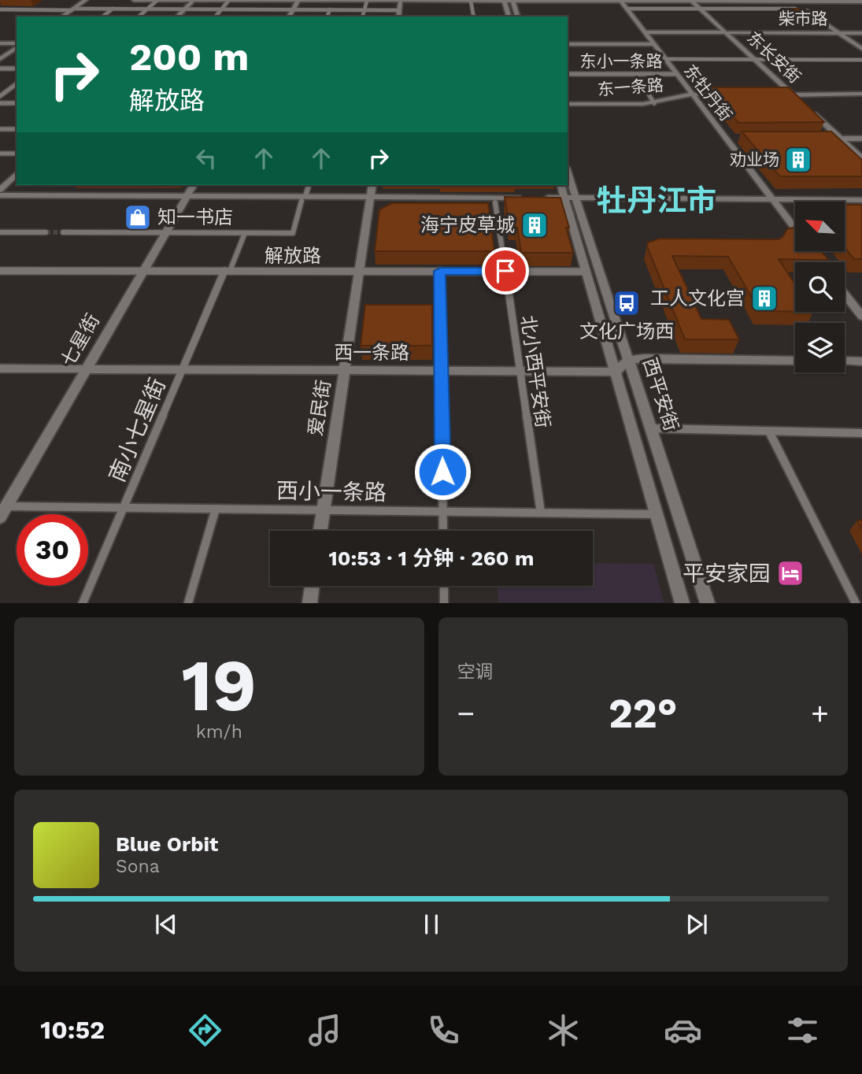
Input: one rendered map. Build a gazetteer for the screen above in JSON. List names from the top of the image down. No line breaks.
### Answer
{"streets":{"main road":["东牡丹街"],"street":["柴市路","东长安街","东小一条路","东一条路","解放路","七星街","西一条路","北小西平安街","西平安街","爱民街","南小七星街","西小一条路"]},"crossings":[["柴市路","东长安街"],["柴市路","东牡丹街"],["东小一条路","东牡丹街"],["东一条路","东牡丹街"],["解放路","七星街"],["解放路","北小西平安街"],["解放路","西平安街"],["解放路","爱民街"],["解放路","南小七星街"],["七星街","西一条路"],["七星街","西小一条路"],["西一条路","北小西平安街"],["西一条路","西平安街"],["西一条路","爱民街"],["西一条路","南小七星街"],["北小西平安街","西小一条路"],["西平安街","西小一条路"],["爱民街","西小一条路"],["南小七星街","西小一条路"]],"districts":["牡丹江市"],"places":{"building":["劝业场","海宁皮草城","工人文化宫"],"shop":["知一书店"],"bus stop":["文化广场西"],"hotel":["平安家园"]},"north":"top left","page":{"turn":["200 m","解放路"],"limit":"30","trip":"10:53 · 1 分钟 · 260 m","tile":[["19","km/h"],"空调"],"heat":["−","22°","+"],"song":["Blue Orbit","Sona"],"tabs":"10:52"}}
